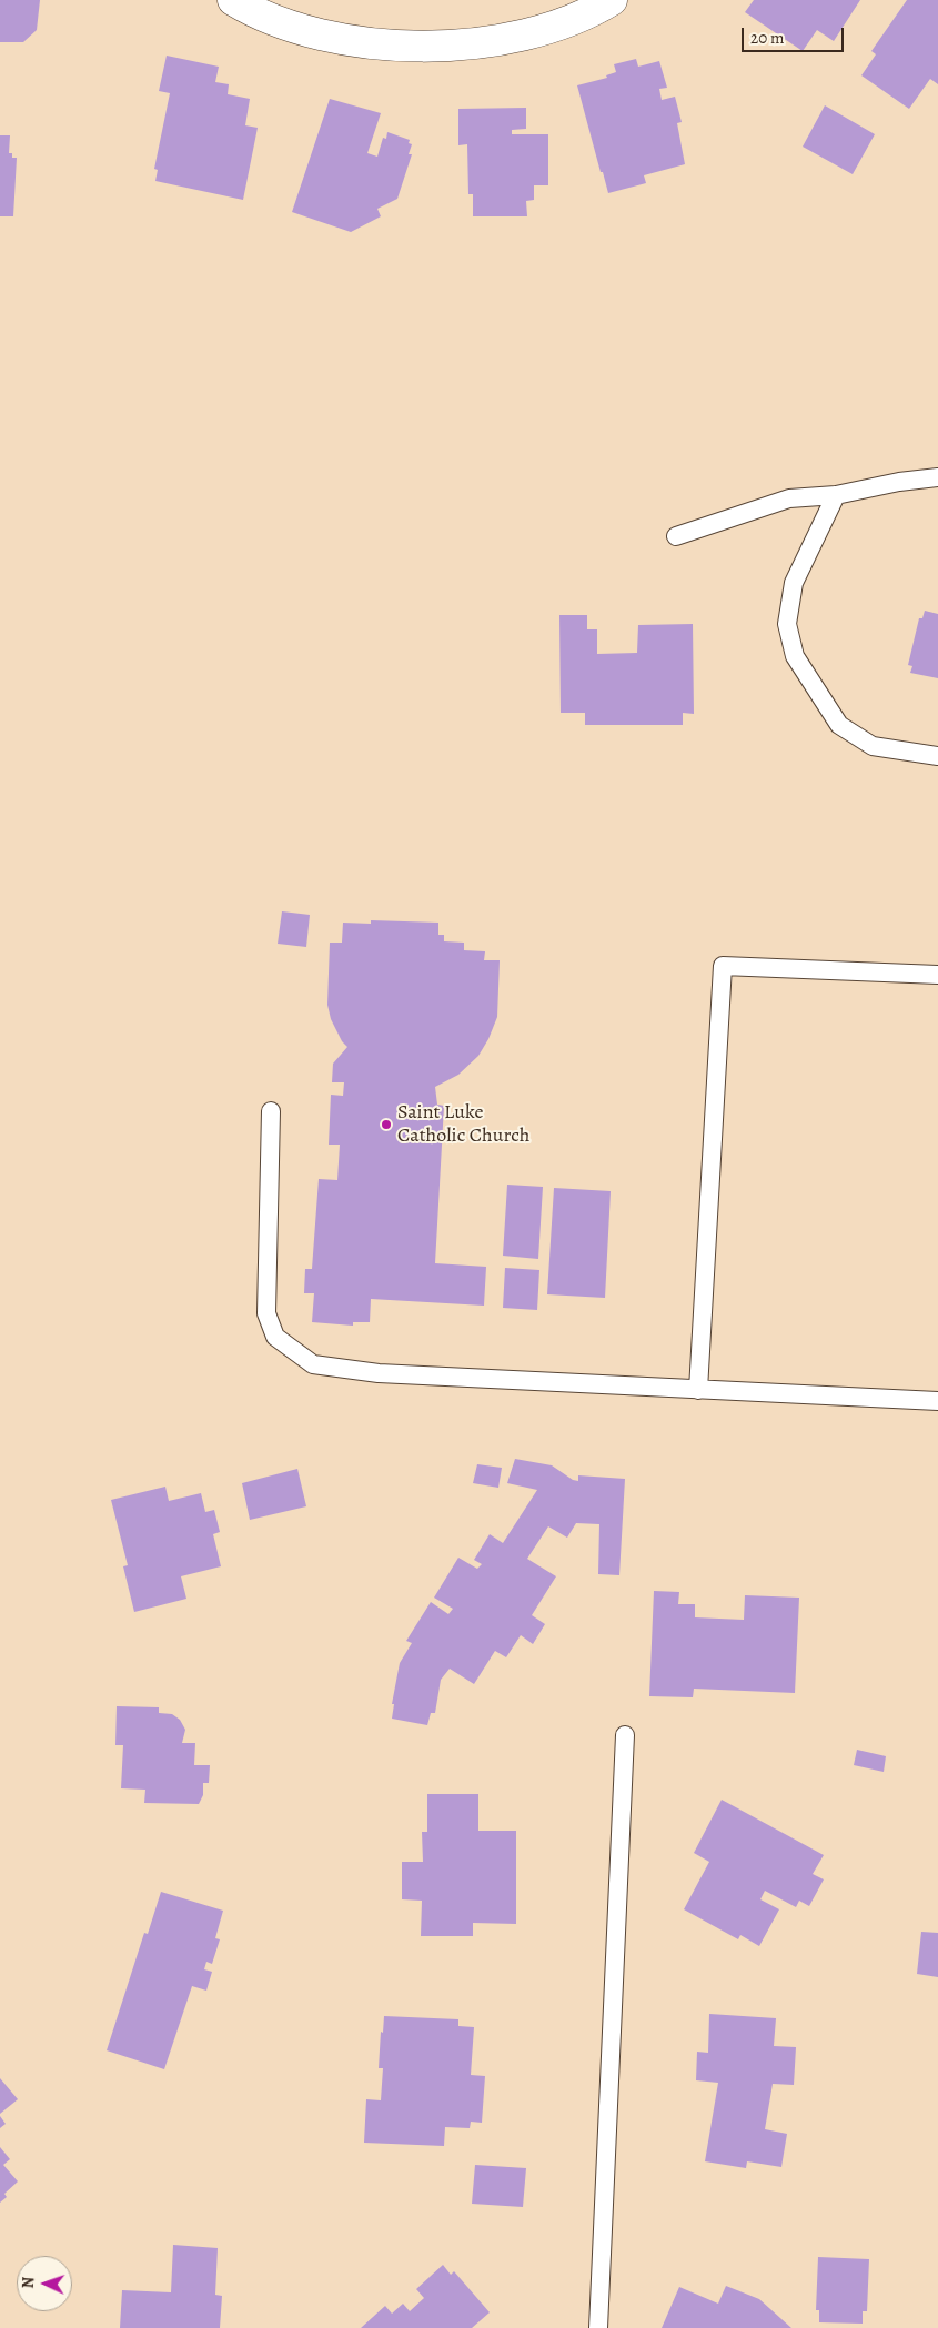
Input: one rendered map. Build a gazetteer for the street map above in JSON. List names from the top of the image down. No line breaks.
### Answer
{"places":["Saint Luke Catholic Church"],"scale_bar":"20 m","north":"left"}
